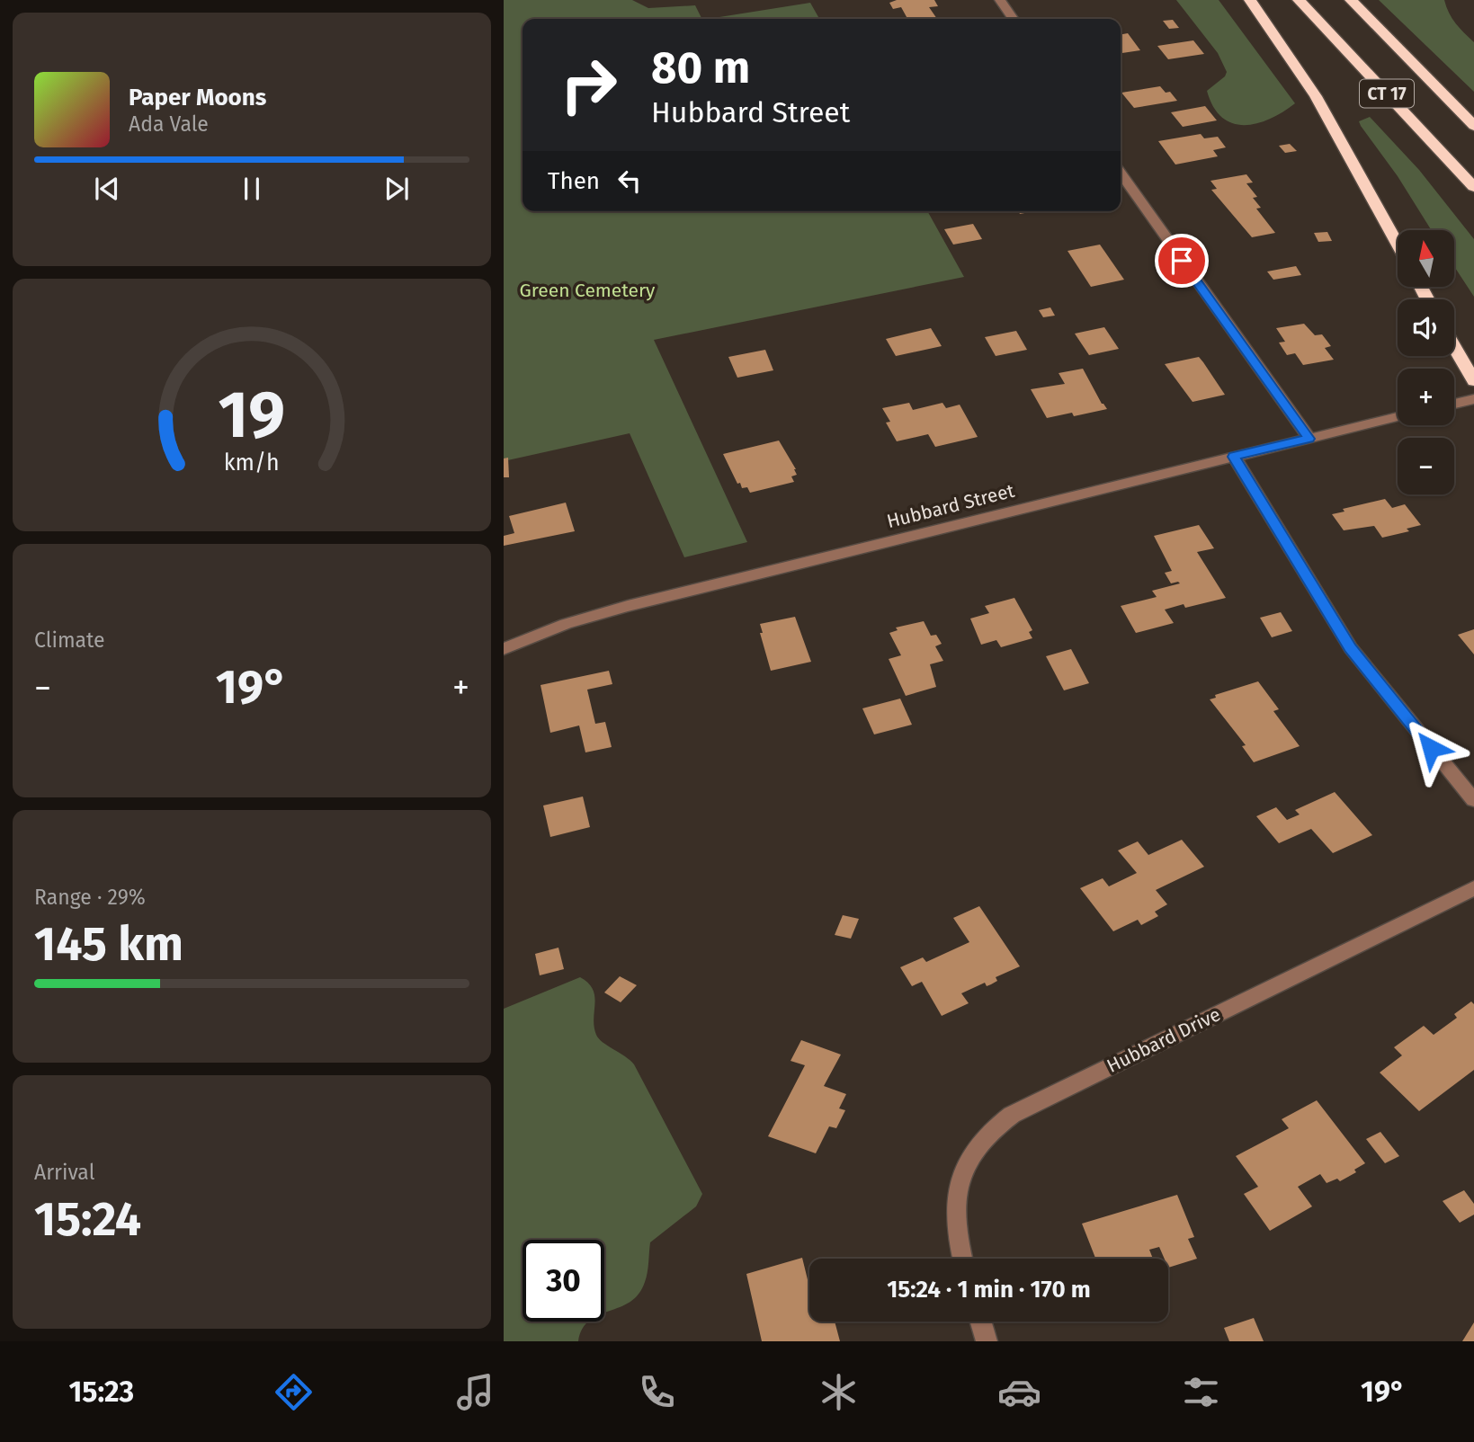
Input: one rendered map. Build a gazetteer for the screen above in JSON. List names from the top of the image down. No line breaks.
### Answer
{"streets":{"highway":["CT 17"],"street":["Hubbard Street","Hubbard Drive"]},"parks":["Green Cemetery"],"north":"top","page":{"turn":["80 m","Hubbard Street"],"song":["Paper Moons","Ada Vale"],"then":"Then","map_buttons":["+","−"],"tile":["Climate",["Range · 29%","145 km"],["Arrival","15:24"]],"heat":["−","19°","+"],"limit":"30","trip":"15:24 · 1 min · 170 m","tabs":["15:23","19°"],"gauge":["19","km/h"]}}
